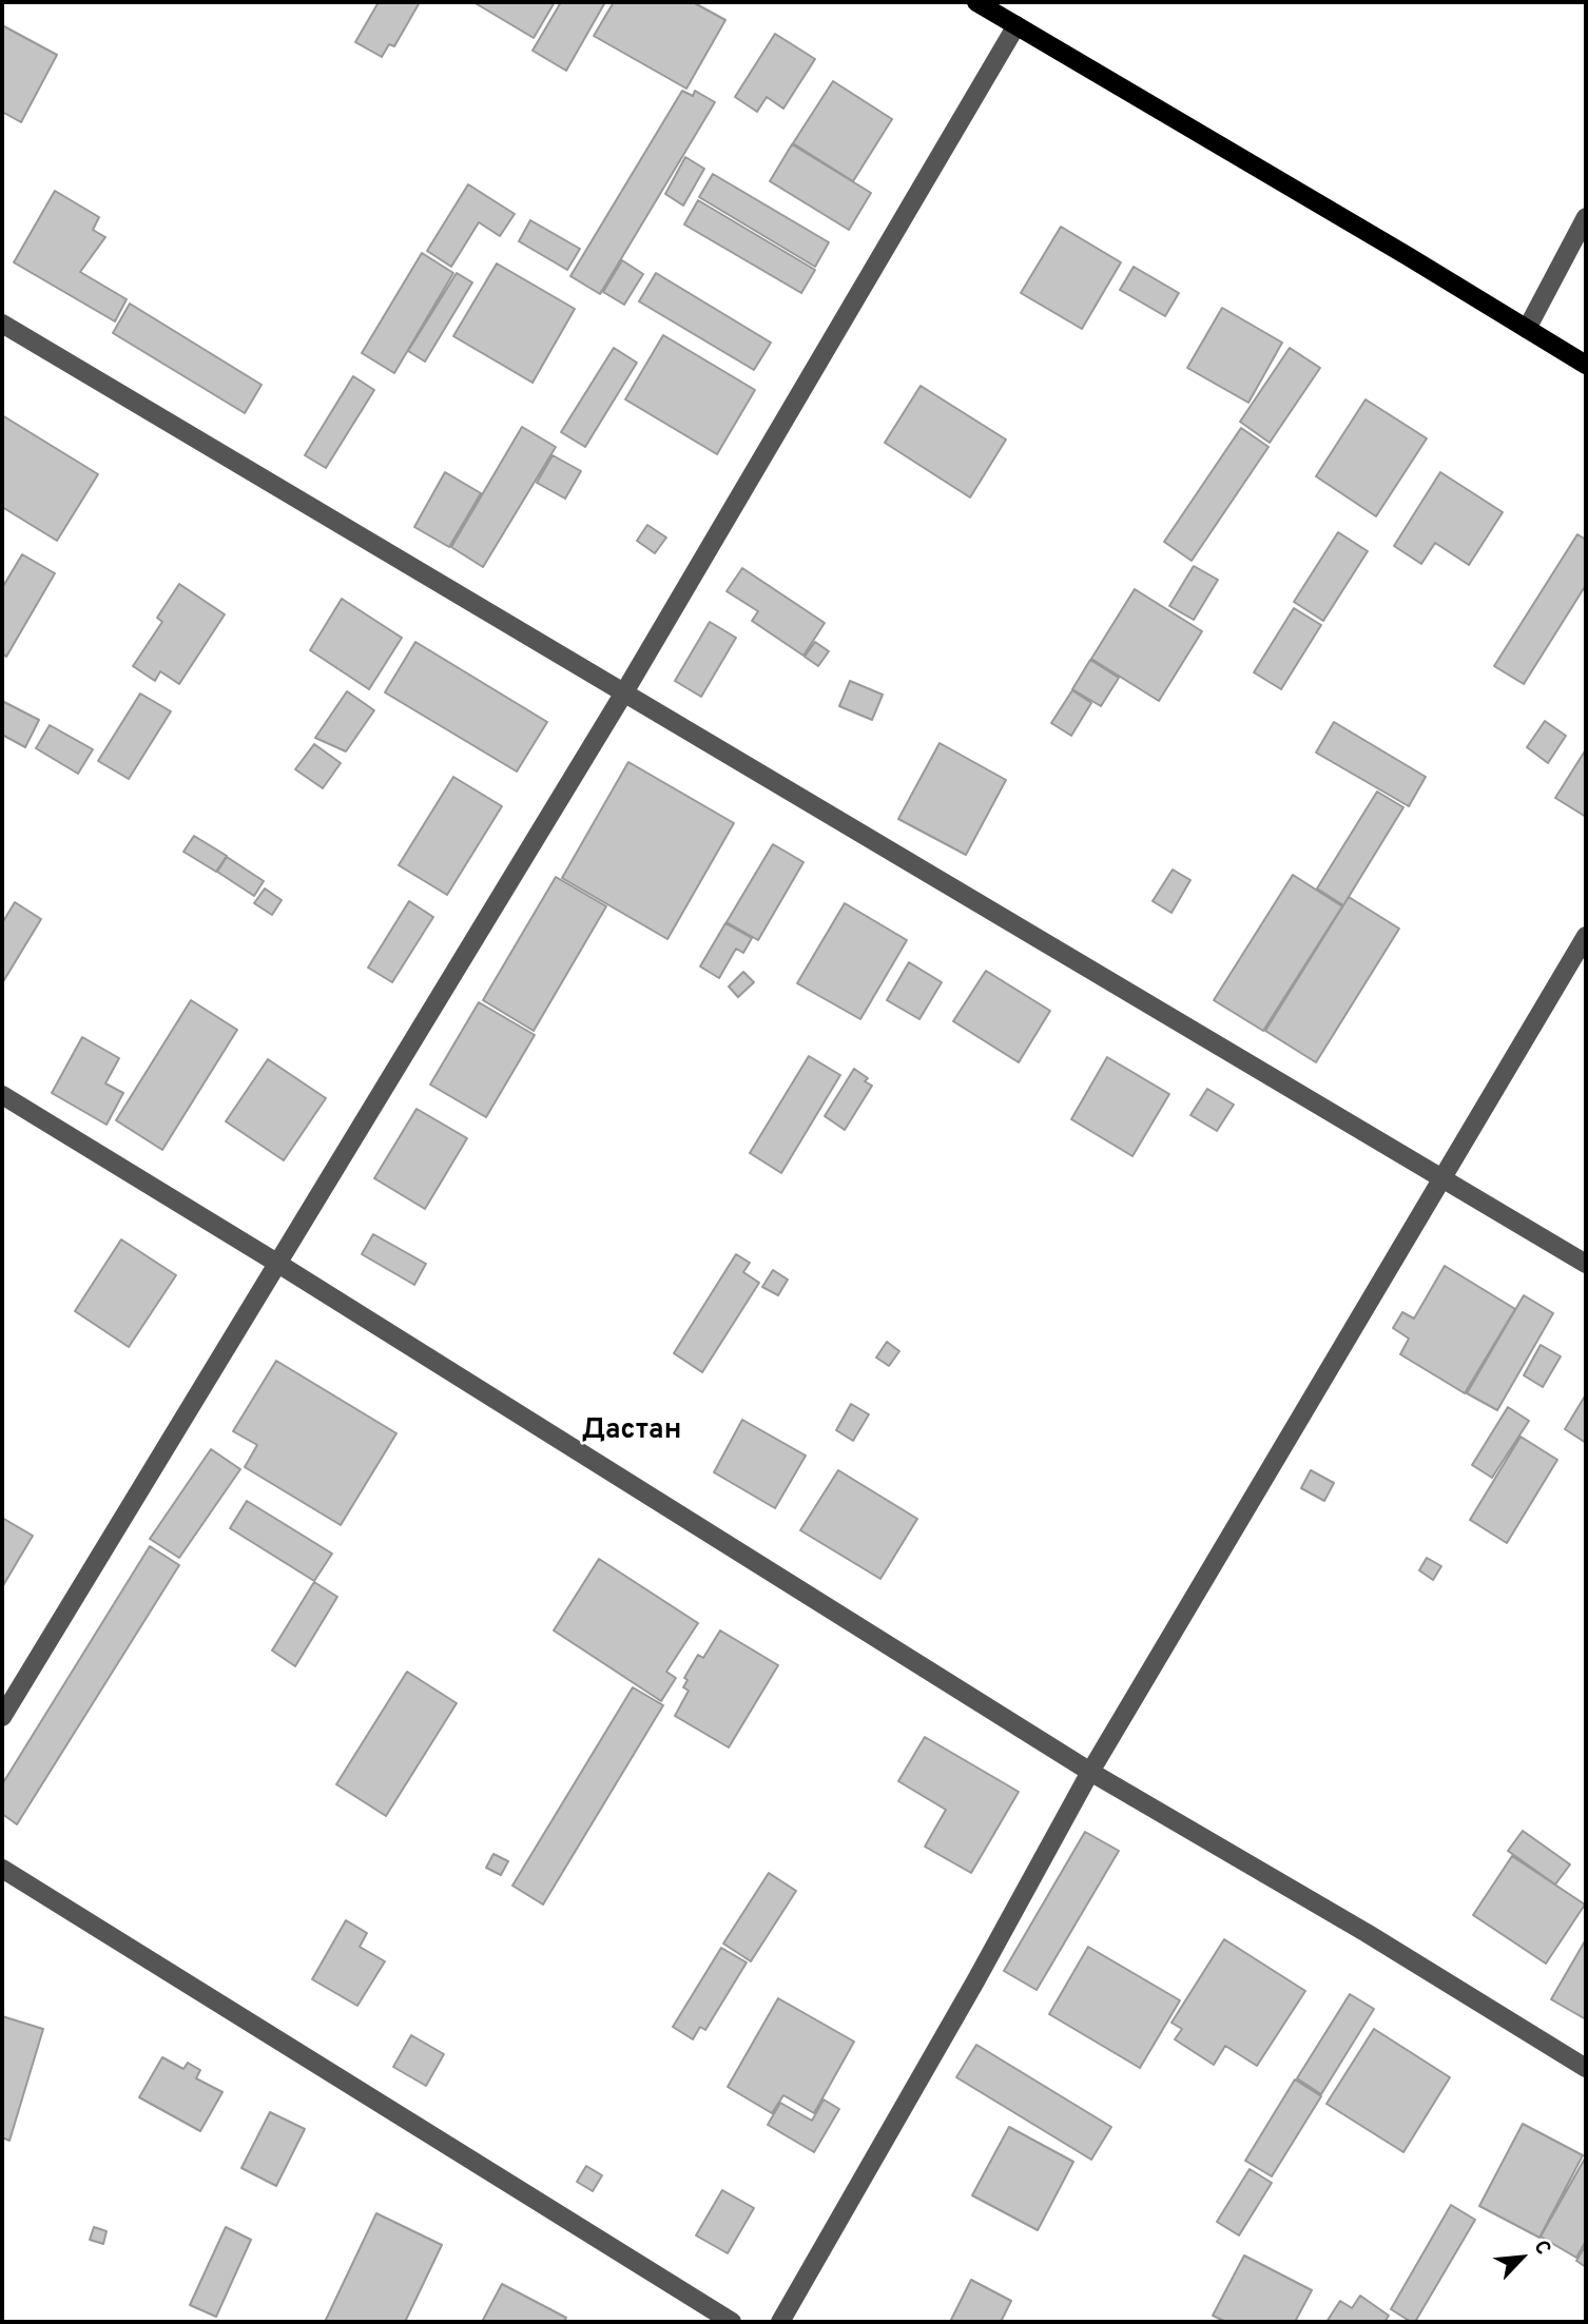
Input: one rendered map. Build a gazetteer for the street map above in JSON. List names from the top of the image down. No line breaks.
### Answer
{"districts":["Дастан"],"north":"top right"}
